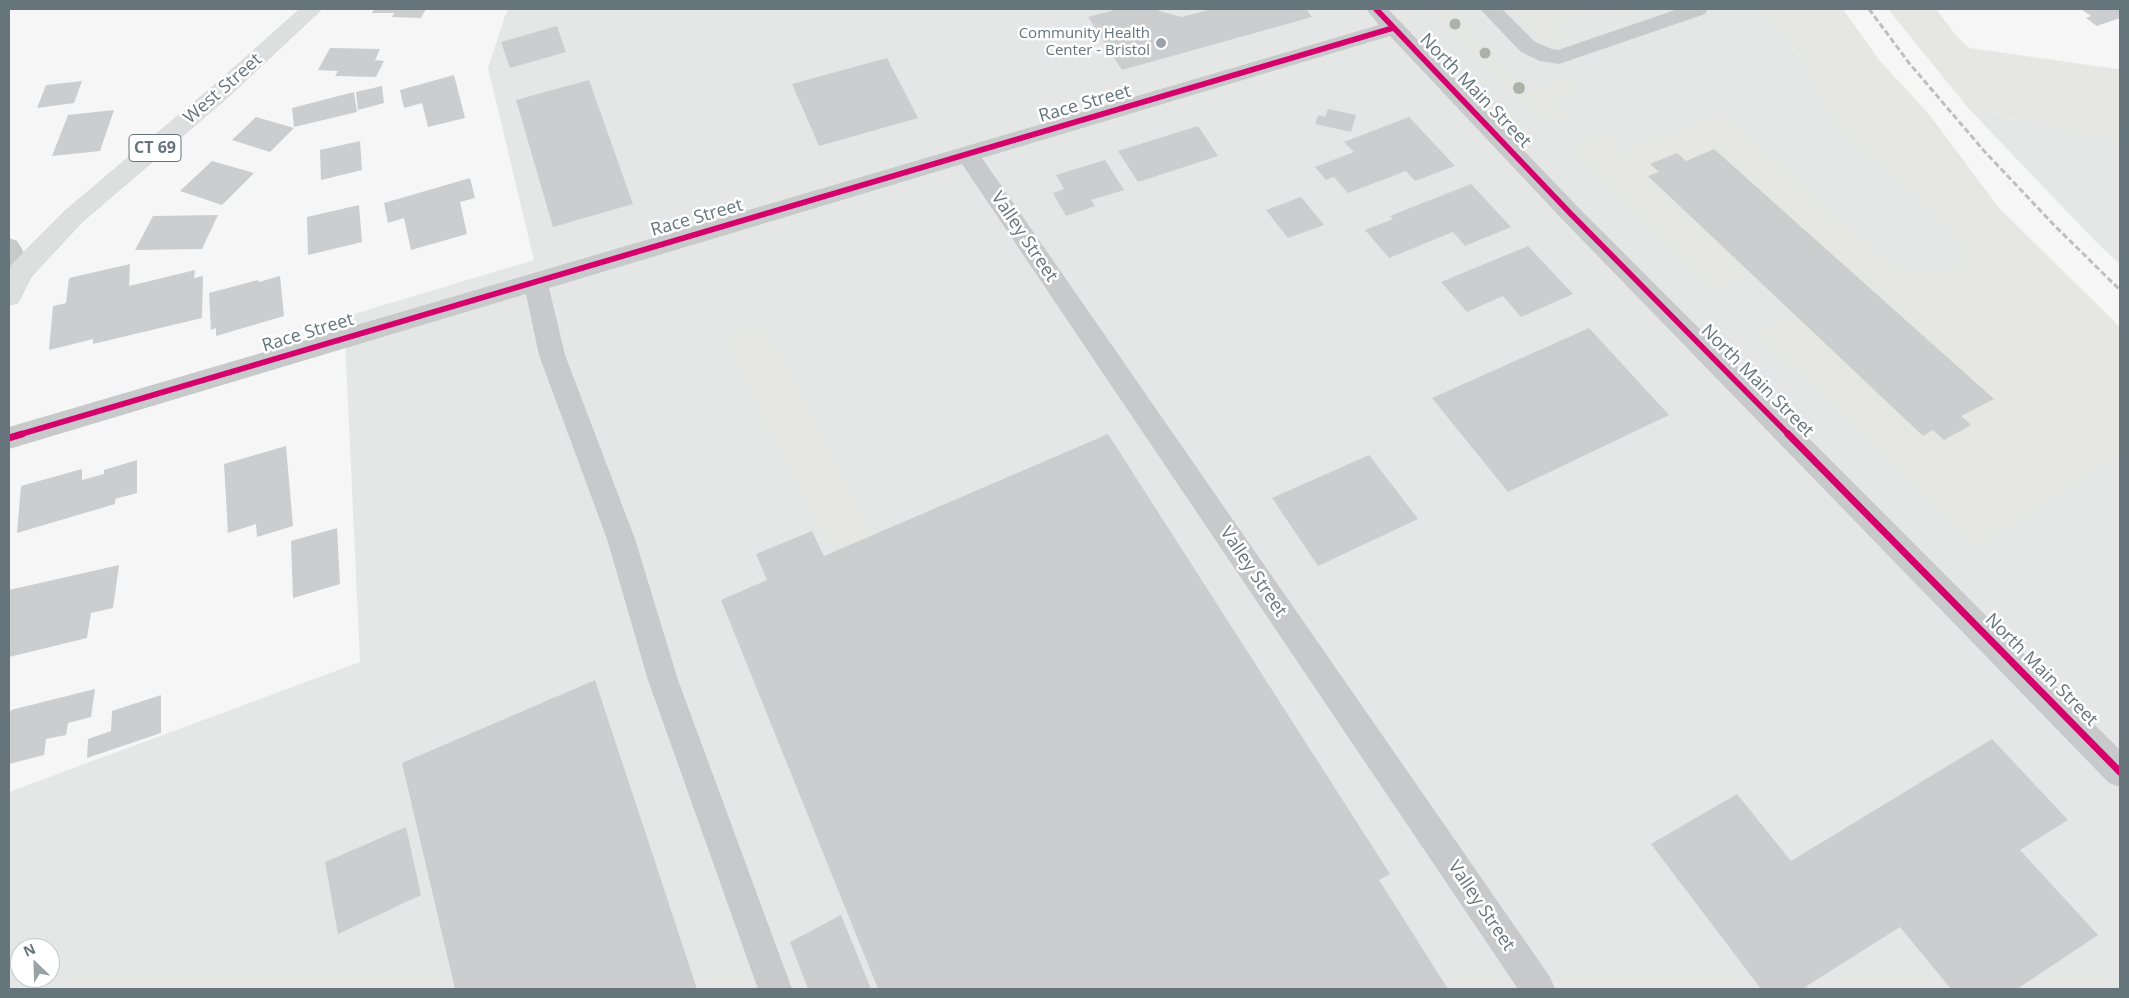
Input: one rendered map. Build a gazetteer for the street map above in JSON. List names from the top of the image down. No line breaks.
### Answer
{"streets":{"main road":["West Street","CT 69"],"street":["North Main Street","Race Street","Valley Street"]},"crossings":[["North Main Street","Race Street"],["Race Street","Valley Street"]],"places":["Community Health Center - Bristol"],"north":"top left"}
